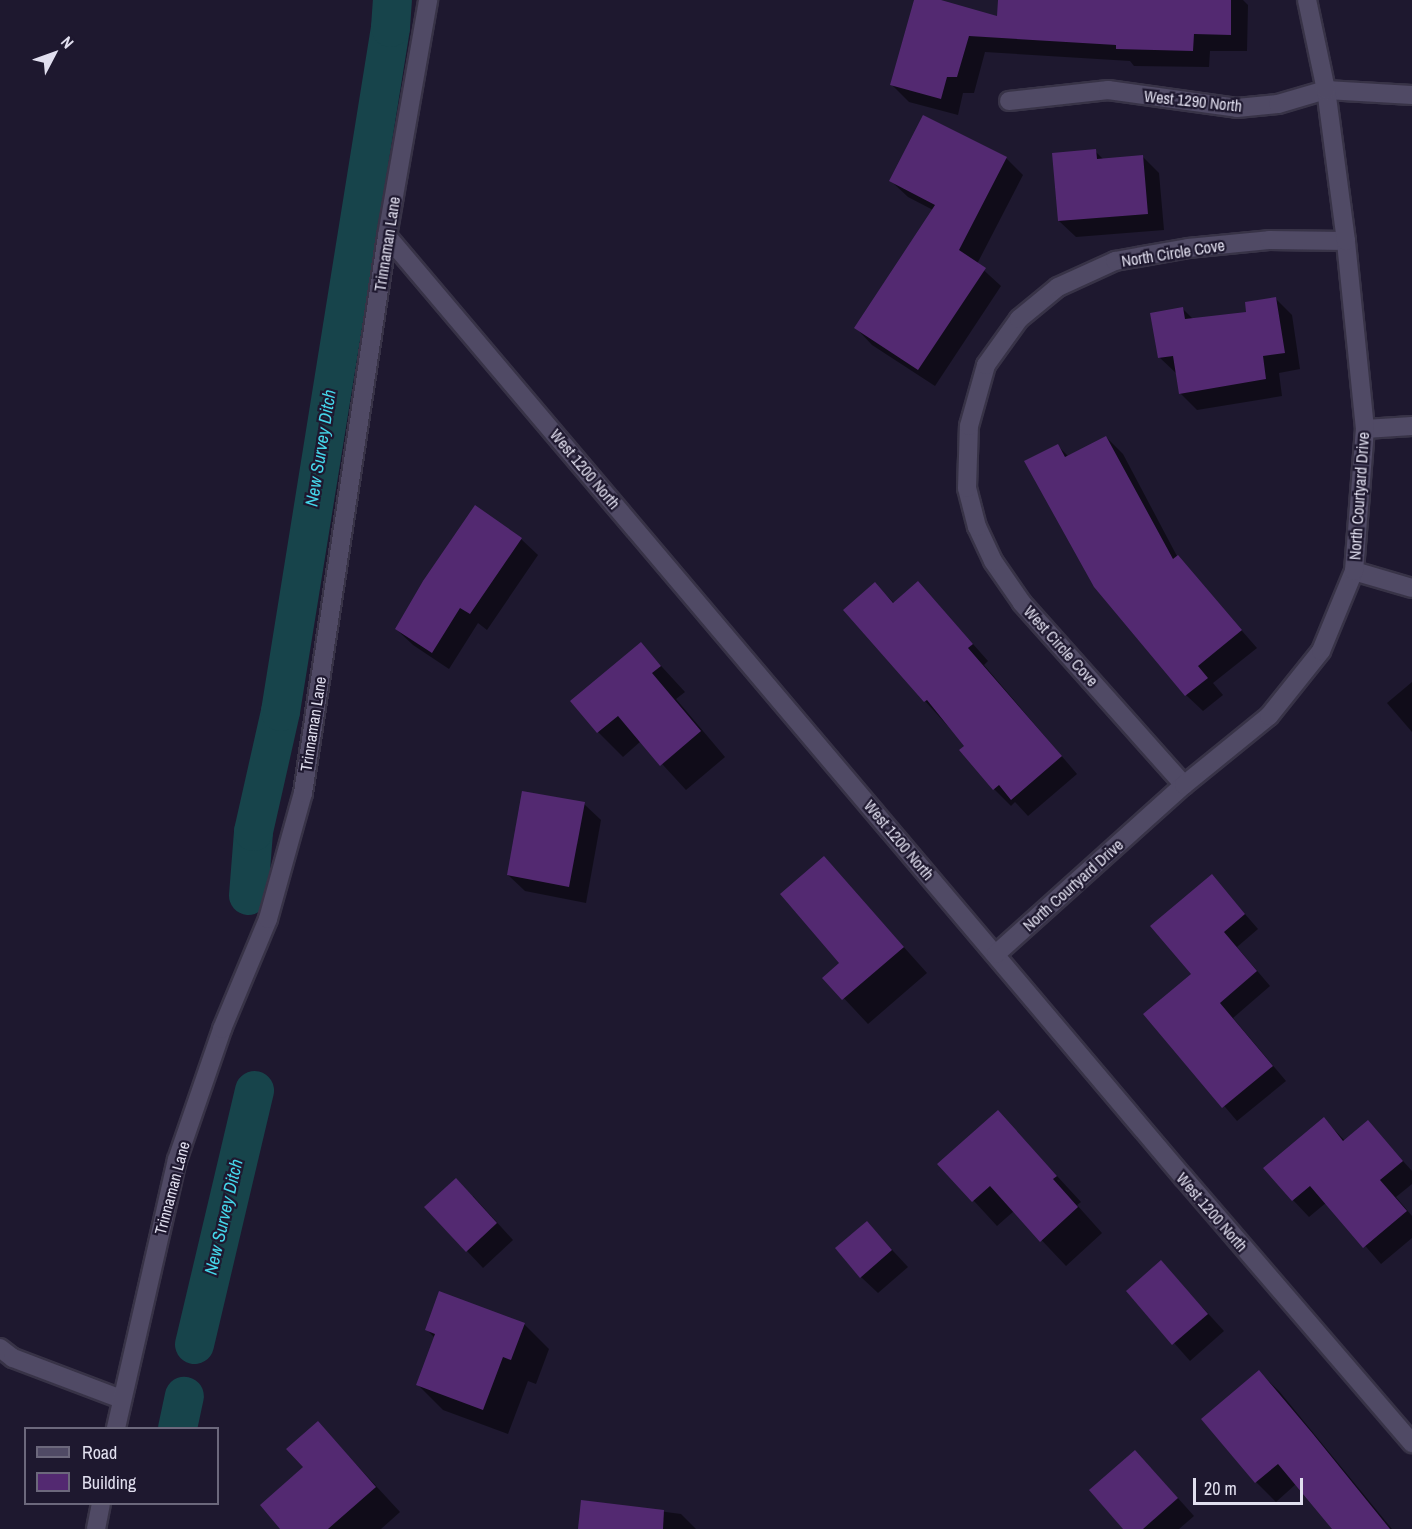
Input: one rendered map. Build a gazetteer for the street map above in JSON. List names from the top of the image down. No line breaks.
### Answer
{"streets":{"street":["West 1290 North","Trinnaman Lane","North Circle Cove","West 1200 North","North Courtyard Drive","West Circle Cove"]},"crossings":[["West 1290 North","North Courtyard Drive"],["Trinnaman Lane","West 1200 North"],["North Circle Cove","North Courtyard Drive"],["North Circle Cove","West Circle Cove"],["West 1200 North","North Courtyard Drive"],["North Courtyard Drive","West Circle Cove"]],"water":["New Survey Ditch"],"legend":["Road","Building"],"scale_bar":"20 m","north":"top right"}
